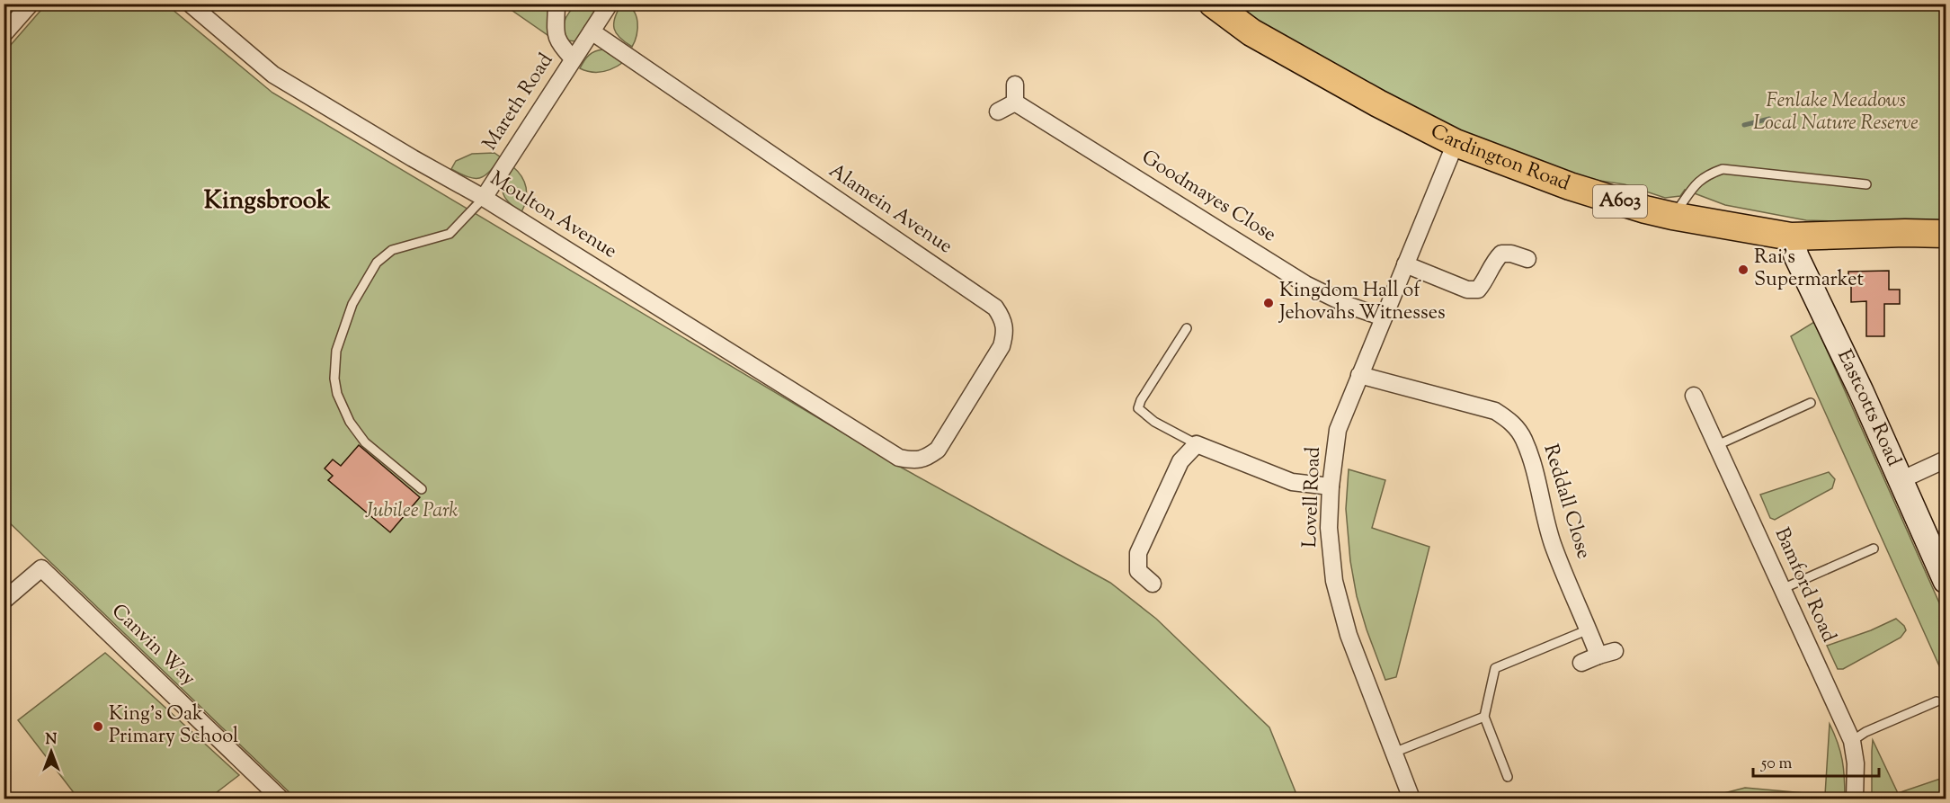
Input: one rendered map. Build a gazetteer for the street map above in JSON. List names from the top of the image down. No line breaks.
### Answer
{"streets":{"main road":["Cardington Road","A603"],"street":["Mareth Road","Goodmayes Close","Alamein Avenue","Moulton Avenue","Eastcotts Road","Lovell Road","Reddall Close","Bamford Road","Canvin Way"]},"crossings":[["Mareth Road","Alamein Avenue"],["Mareth Road","Moulton Avenue"],["Cardington Road","Eastcotts Road"],["Cardington Road","Lovell Road"],["Goodmayes Close","Lovell Road"],["Alamein Avenue","Moulton Avenue"],["Lovell Road","Reddall Close"]],"districts":["Kingsbrook"],"parks":["Fenlake Meadows Local Nature Reserve","Jubilee Park"],"places":["Rai's Supermarket","Kingdom Hall of Jehovahs Witnesses","King's Oak Primary School"],"scale_bar":"50 m","north":"top"}
